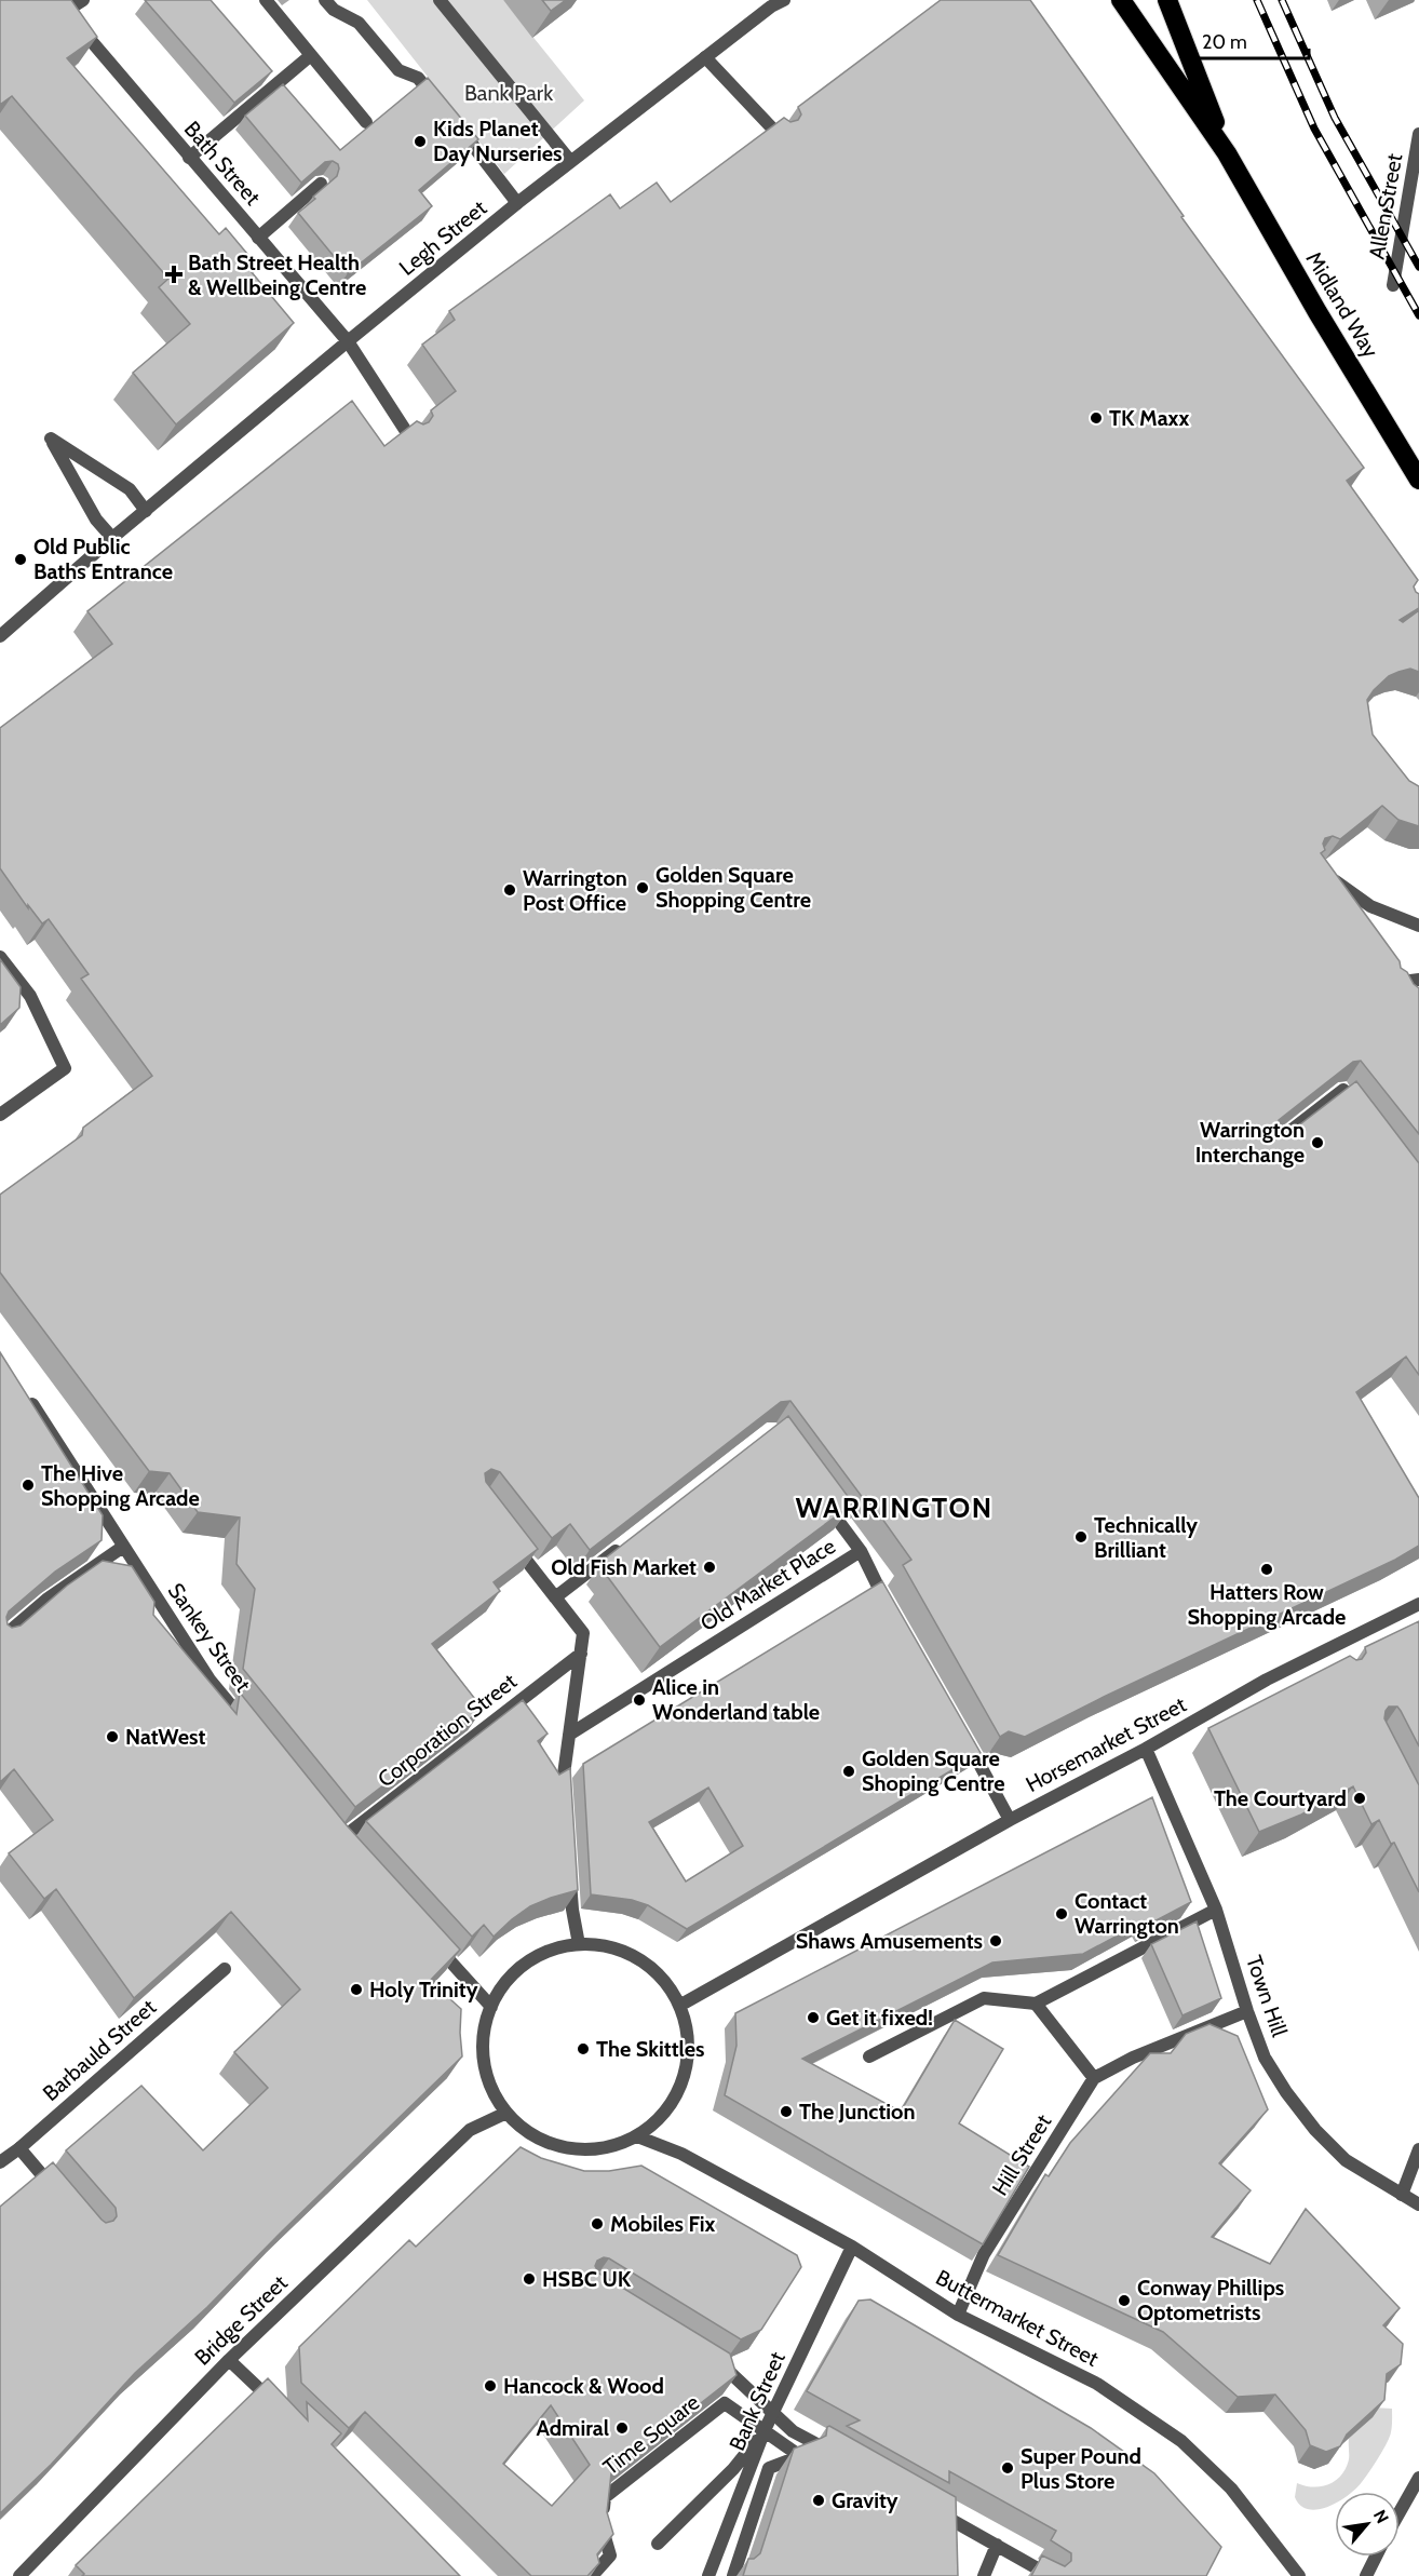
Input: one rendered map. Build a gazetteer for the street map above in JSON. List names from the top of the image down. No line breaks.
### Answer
{"streets":{"highway":["Midland Way"],"street":["Bath Street","Allen Street","Legh Street","Old Market Place","Sankey Street","Corporation Street","Horsemarket Street","Town Hill","Barbauld Street","Hill Street","Buttermarket Street","Bridge Street","Bank Street","Time Square"]},"crossings":[["Bath Street","Legh Street"],["Horsemarket Street","Town Hill"],["Horsemarket Street","Buttermarket Street"],["Horsemarket Street","Bridge Street"],["Hill Street","Buttermarket Street"],["Buttermarket Street","Bridge Street"],["Buttermarket Street","Bank Street"],["Bank Street","Time Square"]],"districts":["WARRINGTON"],"parks":["Bank Park"],"places":{"other":["Kids Planet Day Nurseries","TK Maxx","Old Public Baths Entrance","Golden Square Shopping Centre","Warrington Post Office","Warrington Interchange","The Hive Shopping Arcade","Technically Brilliant","Old Fish Market","Hatters Row Shopping Arcade","Alice in Wonderland table","NatWest","Golden Square Shoping Centre","The Courtyard","Contact Warrington","Shaws Amusements","Holy Trinity","Get it fixed!","The Skittles","The Junction","Mobiles Fix","HSBC UK","Conway Phillips Optometrists","Hancock & Wood","Admiral","Super Pound Plus Store","Gravity"],"health":["Bath Street Health & Wellbeing Centre"]},"scale_bar":"20 m","north":"top right"}
